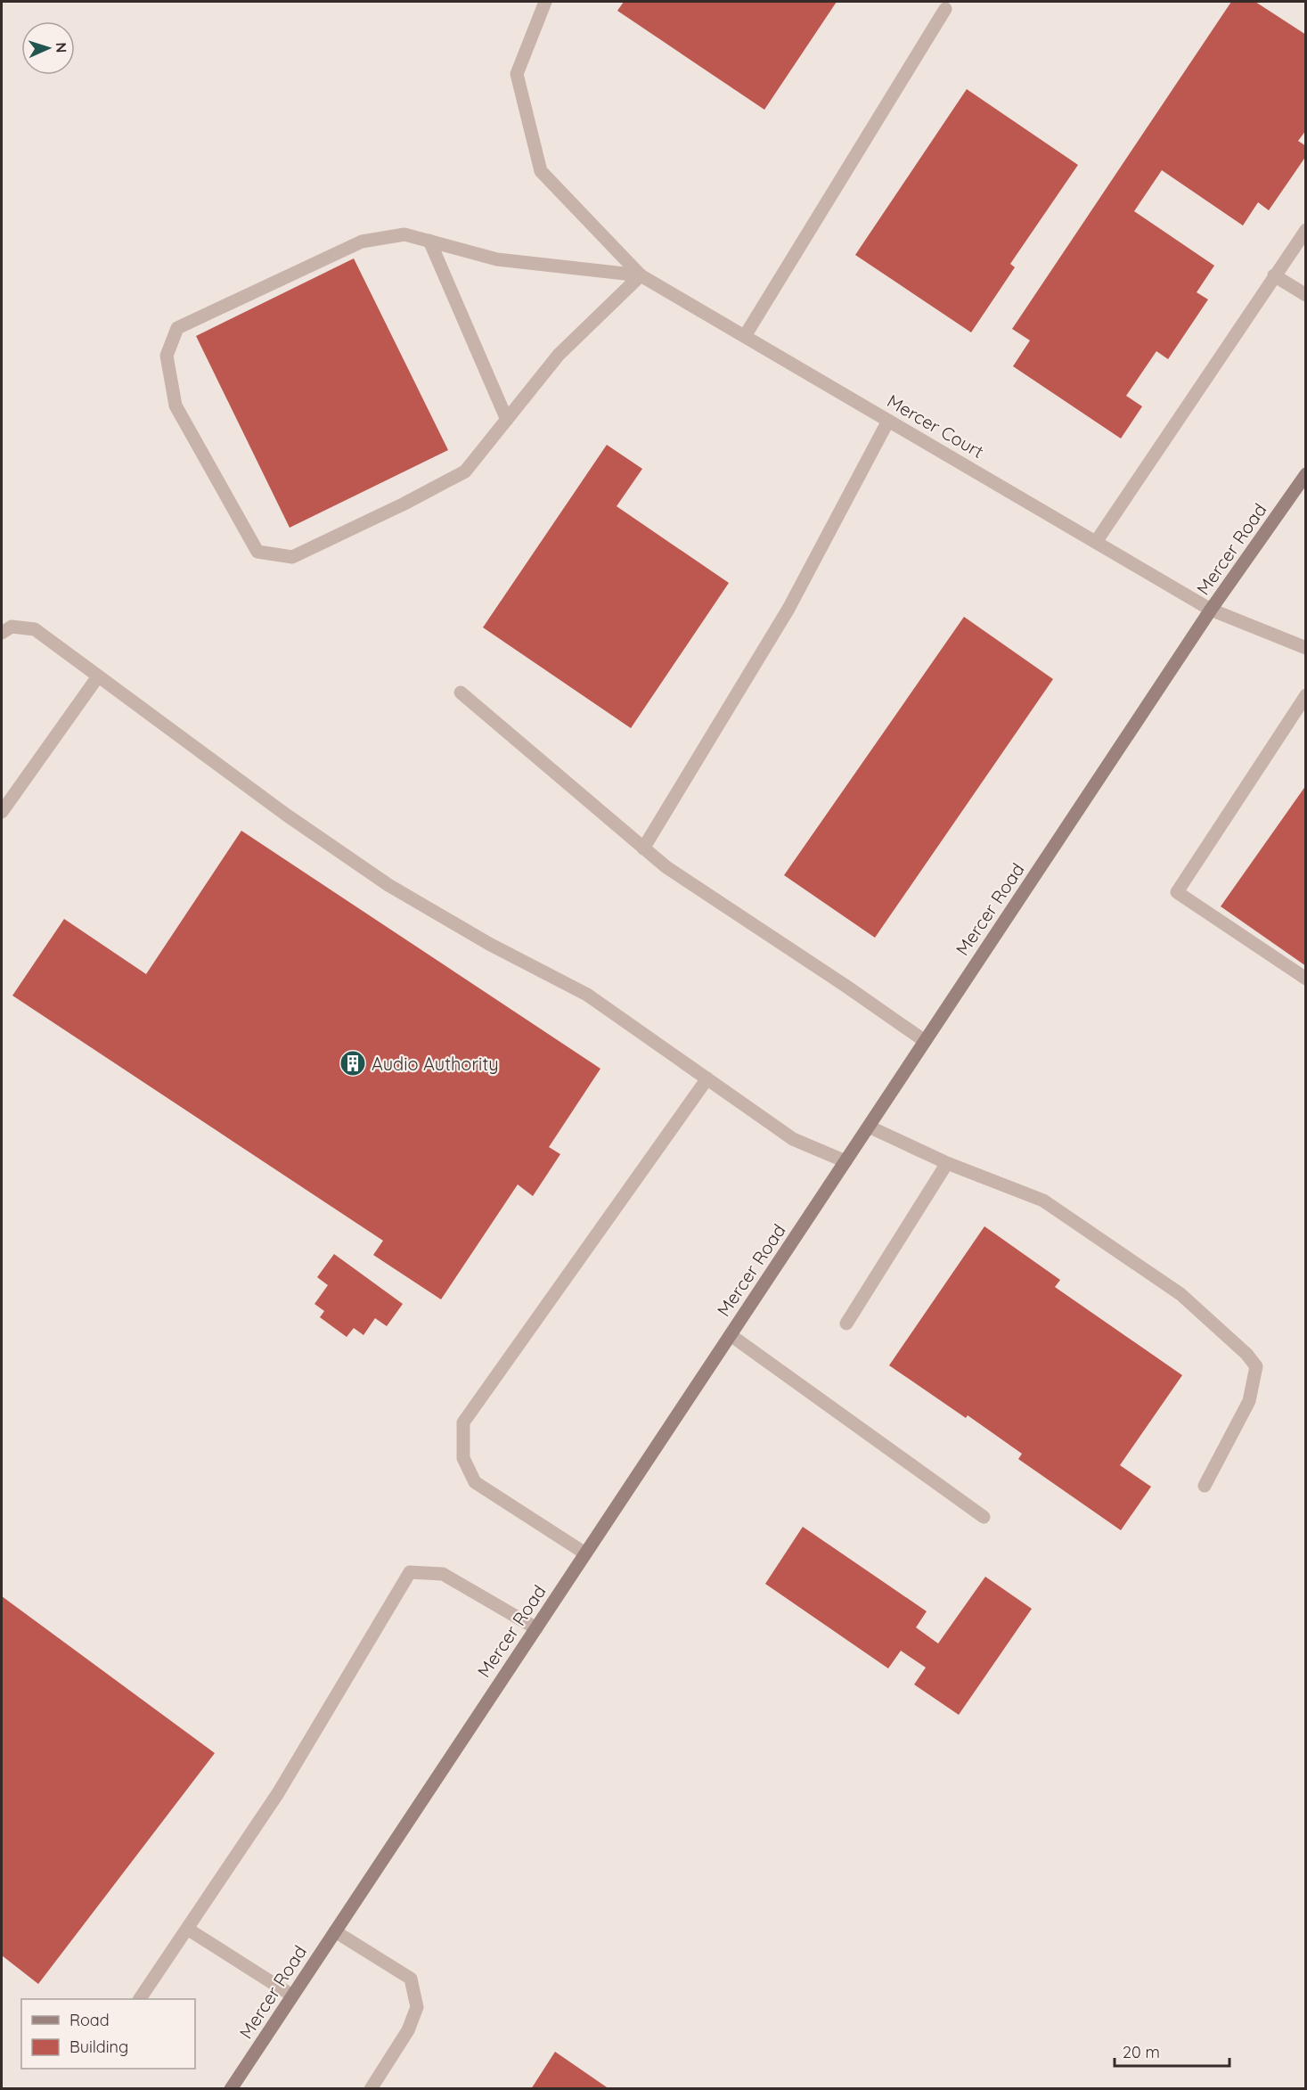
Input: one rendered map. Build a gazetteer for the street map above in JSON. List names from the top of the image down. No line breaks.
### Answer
{"streets":{"street":["Mercer Court","Mercer Road"]},"crossings":[["Mercer Court","Mercer Road"]],"places":{"building":["Audio Authority"]},"legend":["Road","Building"],"scale_bar":"20 m","north":"right"}
